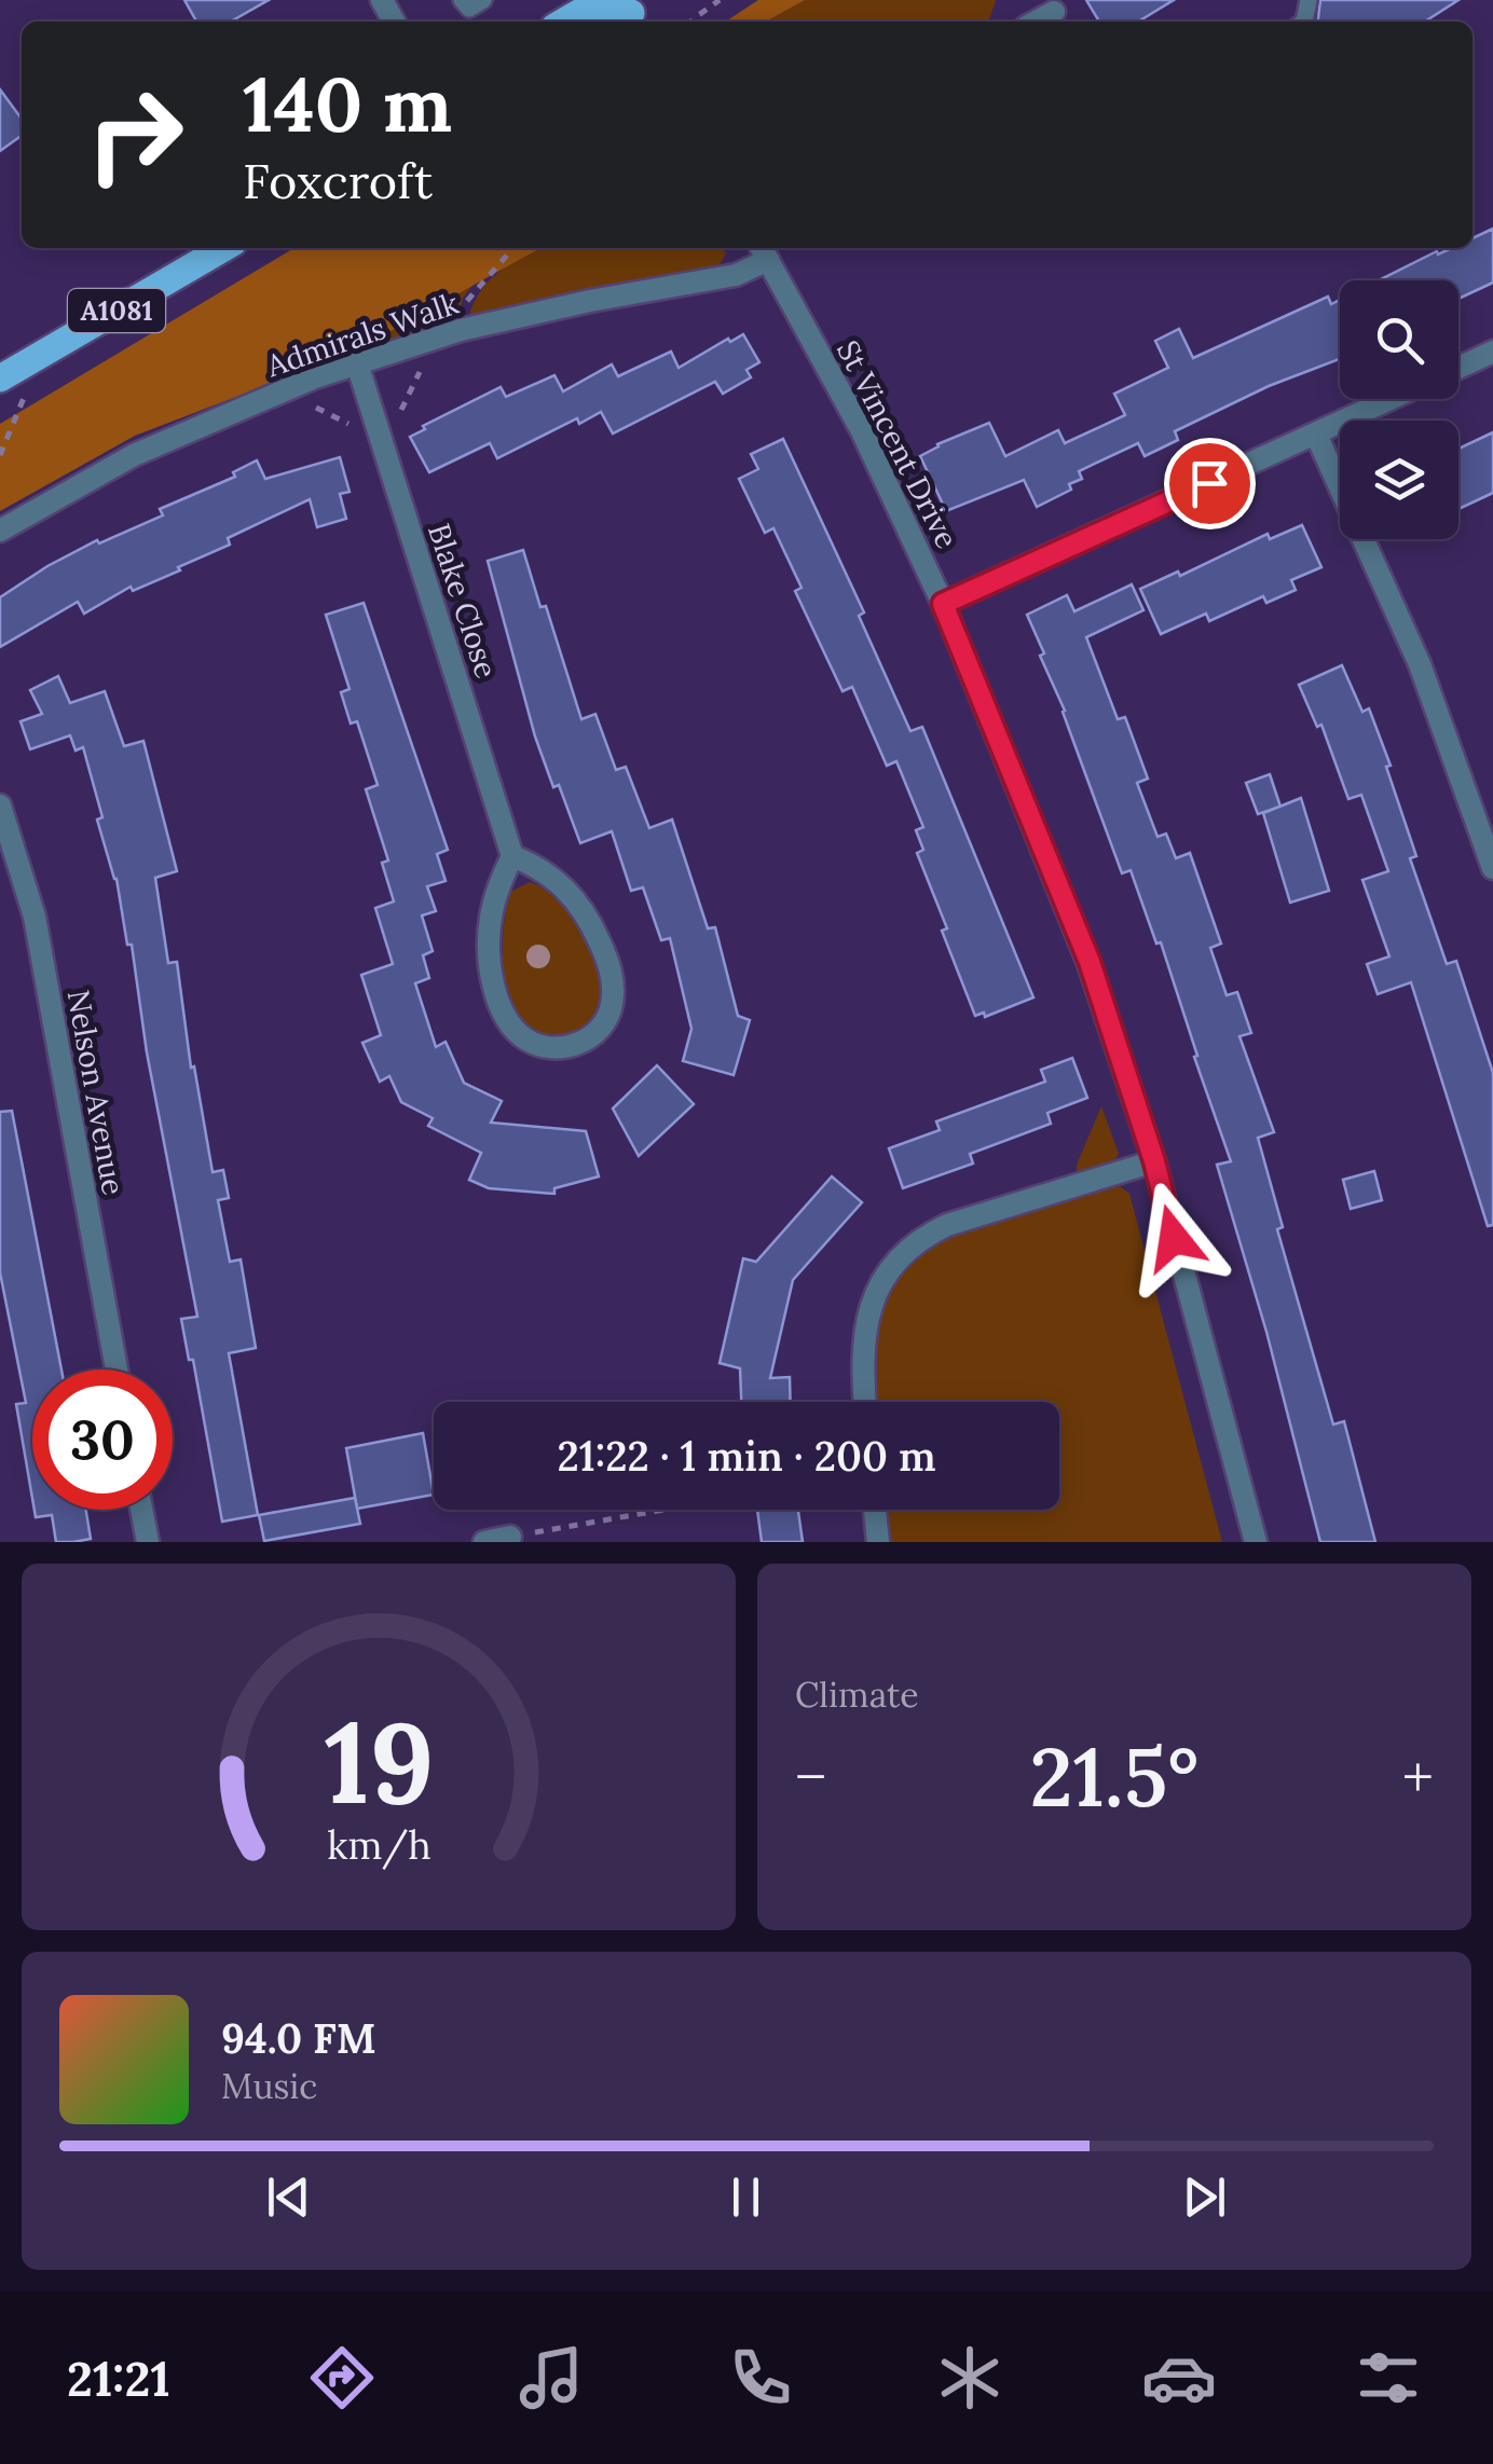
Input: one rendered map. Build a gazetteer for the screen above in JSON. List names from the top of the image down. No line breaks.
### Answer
{"streets":{"main road":["A1081"],"street":["Admirals Walk","St Vincent Drive","Blake Close","Nelson Avenue"]},"crossings":[["Admirals Walk","St Vincent Drive"],["Admirals Walk","Blake Close"]],"page":{"turn":["140 m","Foxcroft"],"limit":"30","trip":"21:22 · 1 min · 200 m","tile":"Climate","heat":["−","21.5°","+"],"song":["94.0 FM","Music"],"tabs":"21:21","gauge":["19","km/h"]}}
